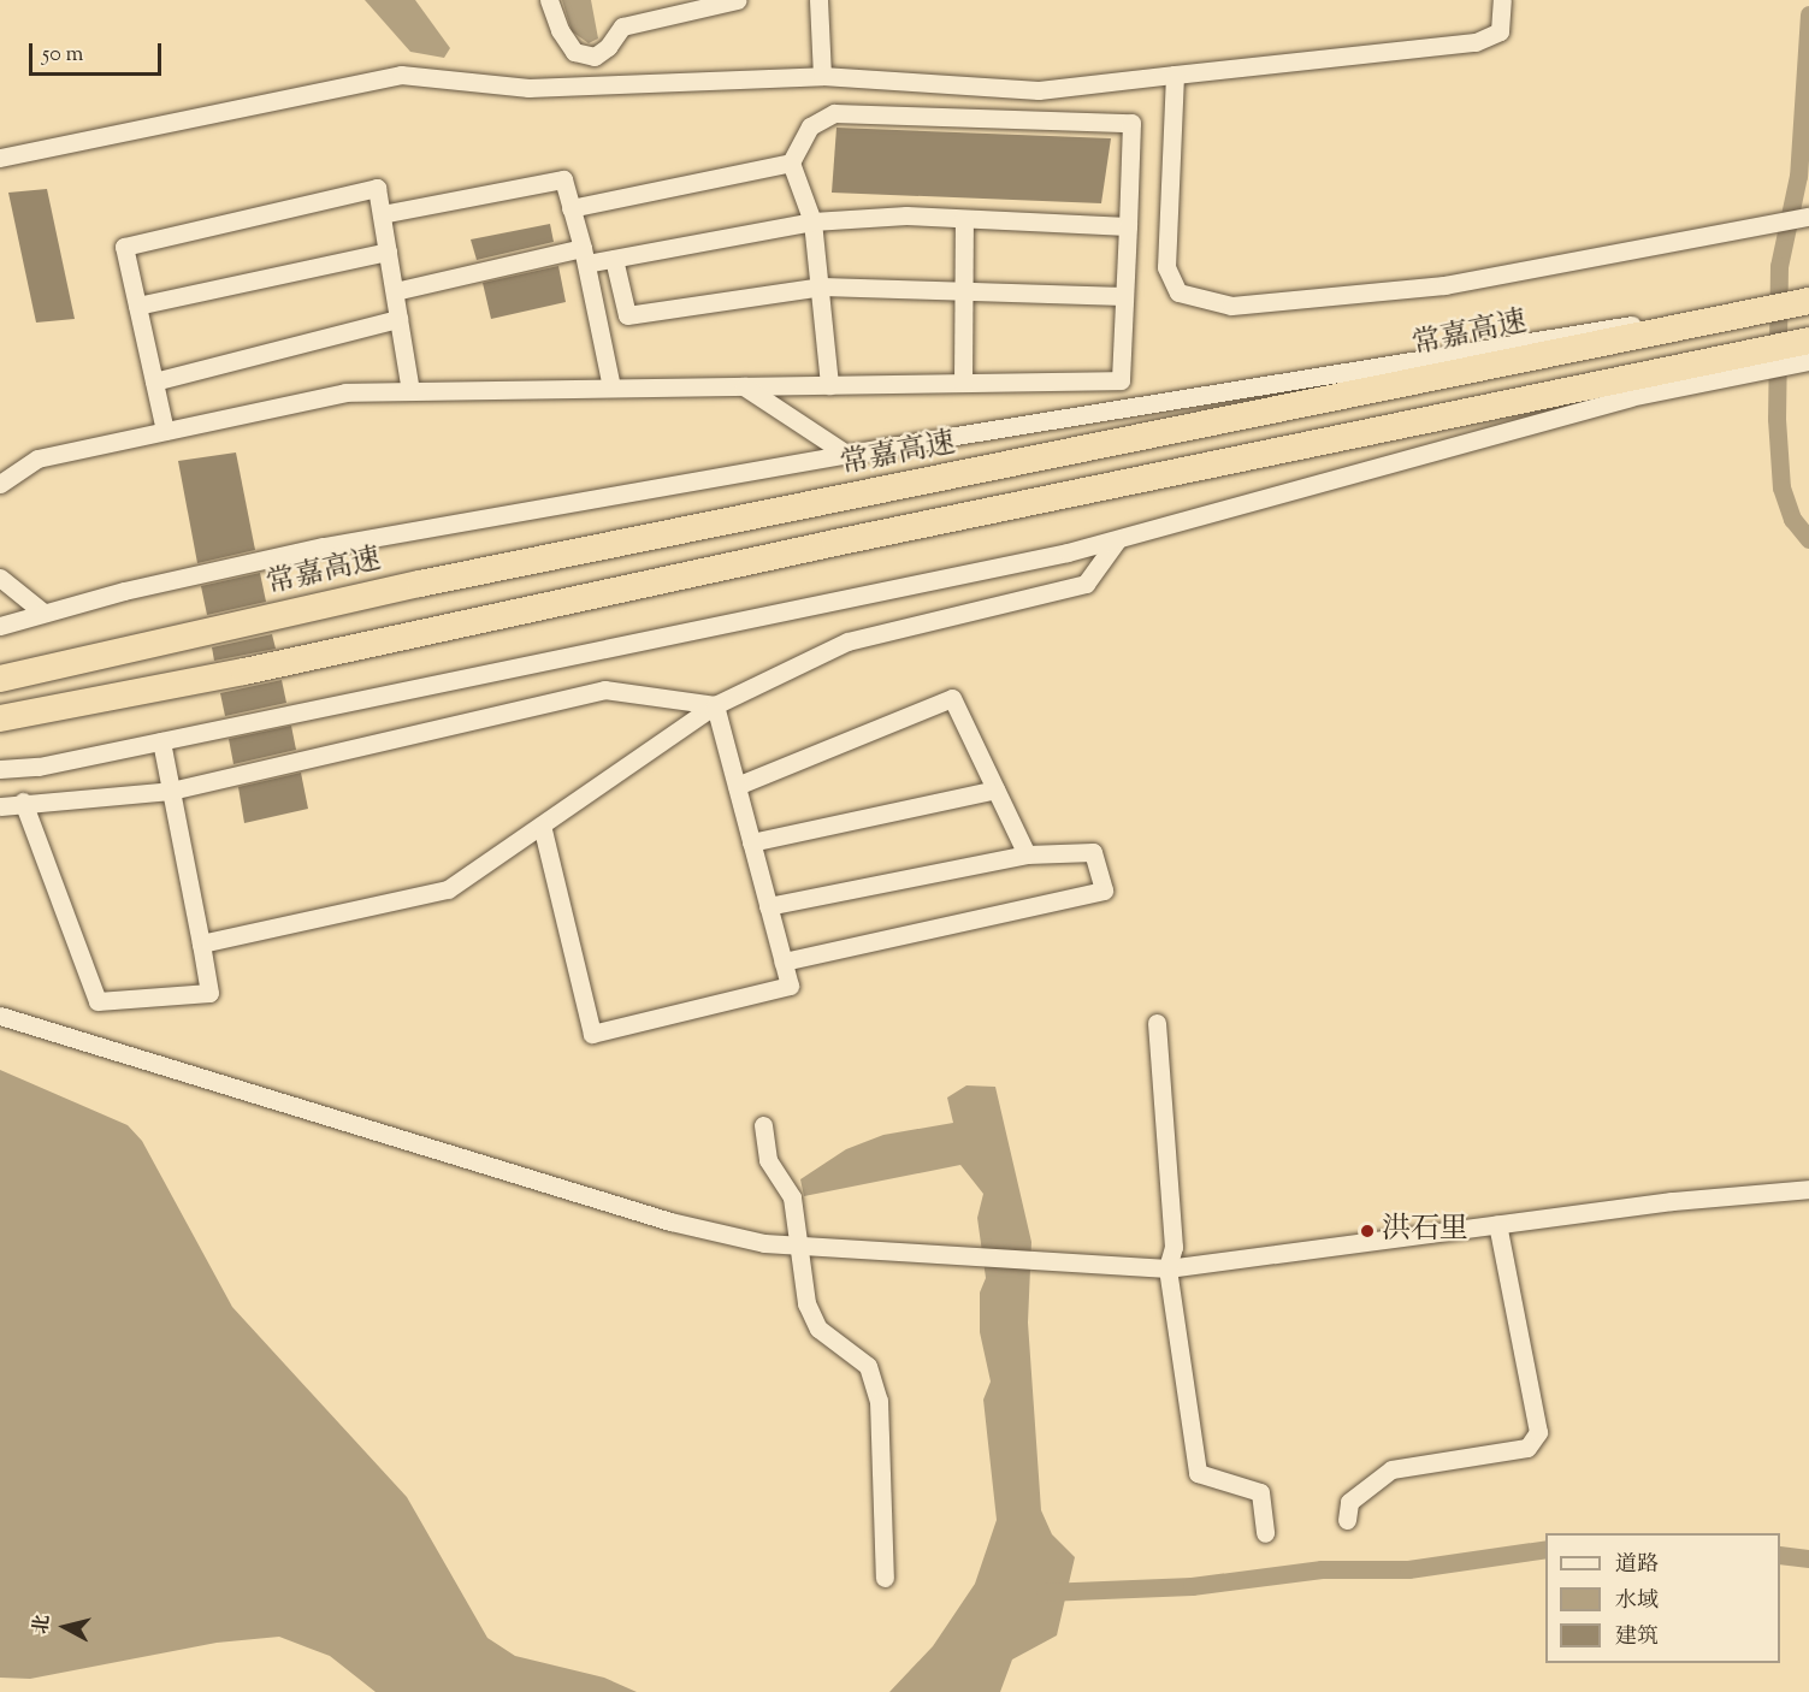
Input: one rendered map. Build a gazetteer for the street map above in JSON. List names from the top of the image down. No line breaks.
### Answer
{"streets":{"highway":["常嘉高速"]},"places":["洪石里"],"legend":["道路","水域","建筑"],"scale_bar":"50 m","north":"left"}
